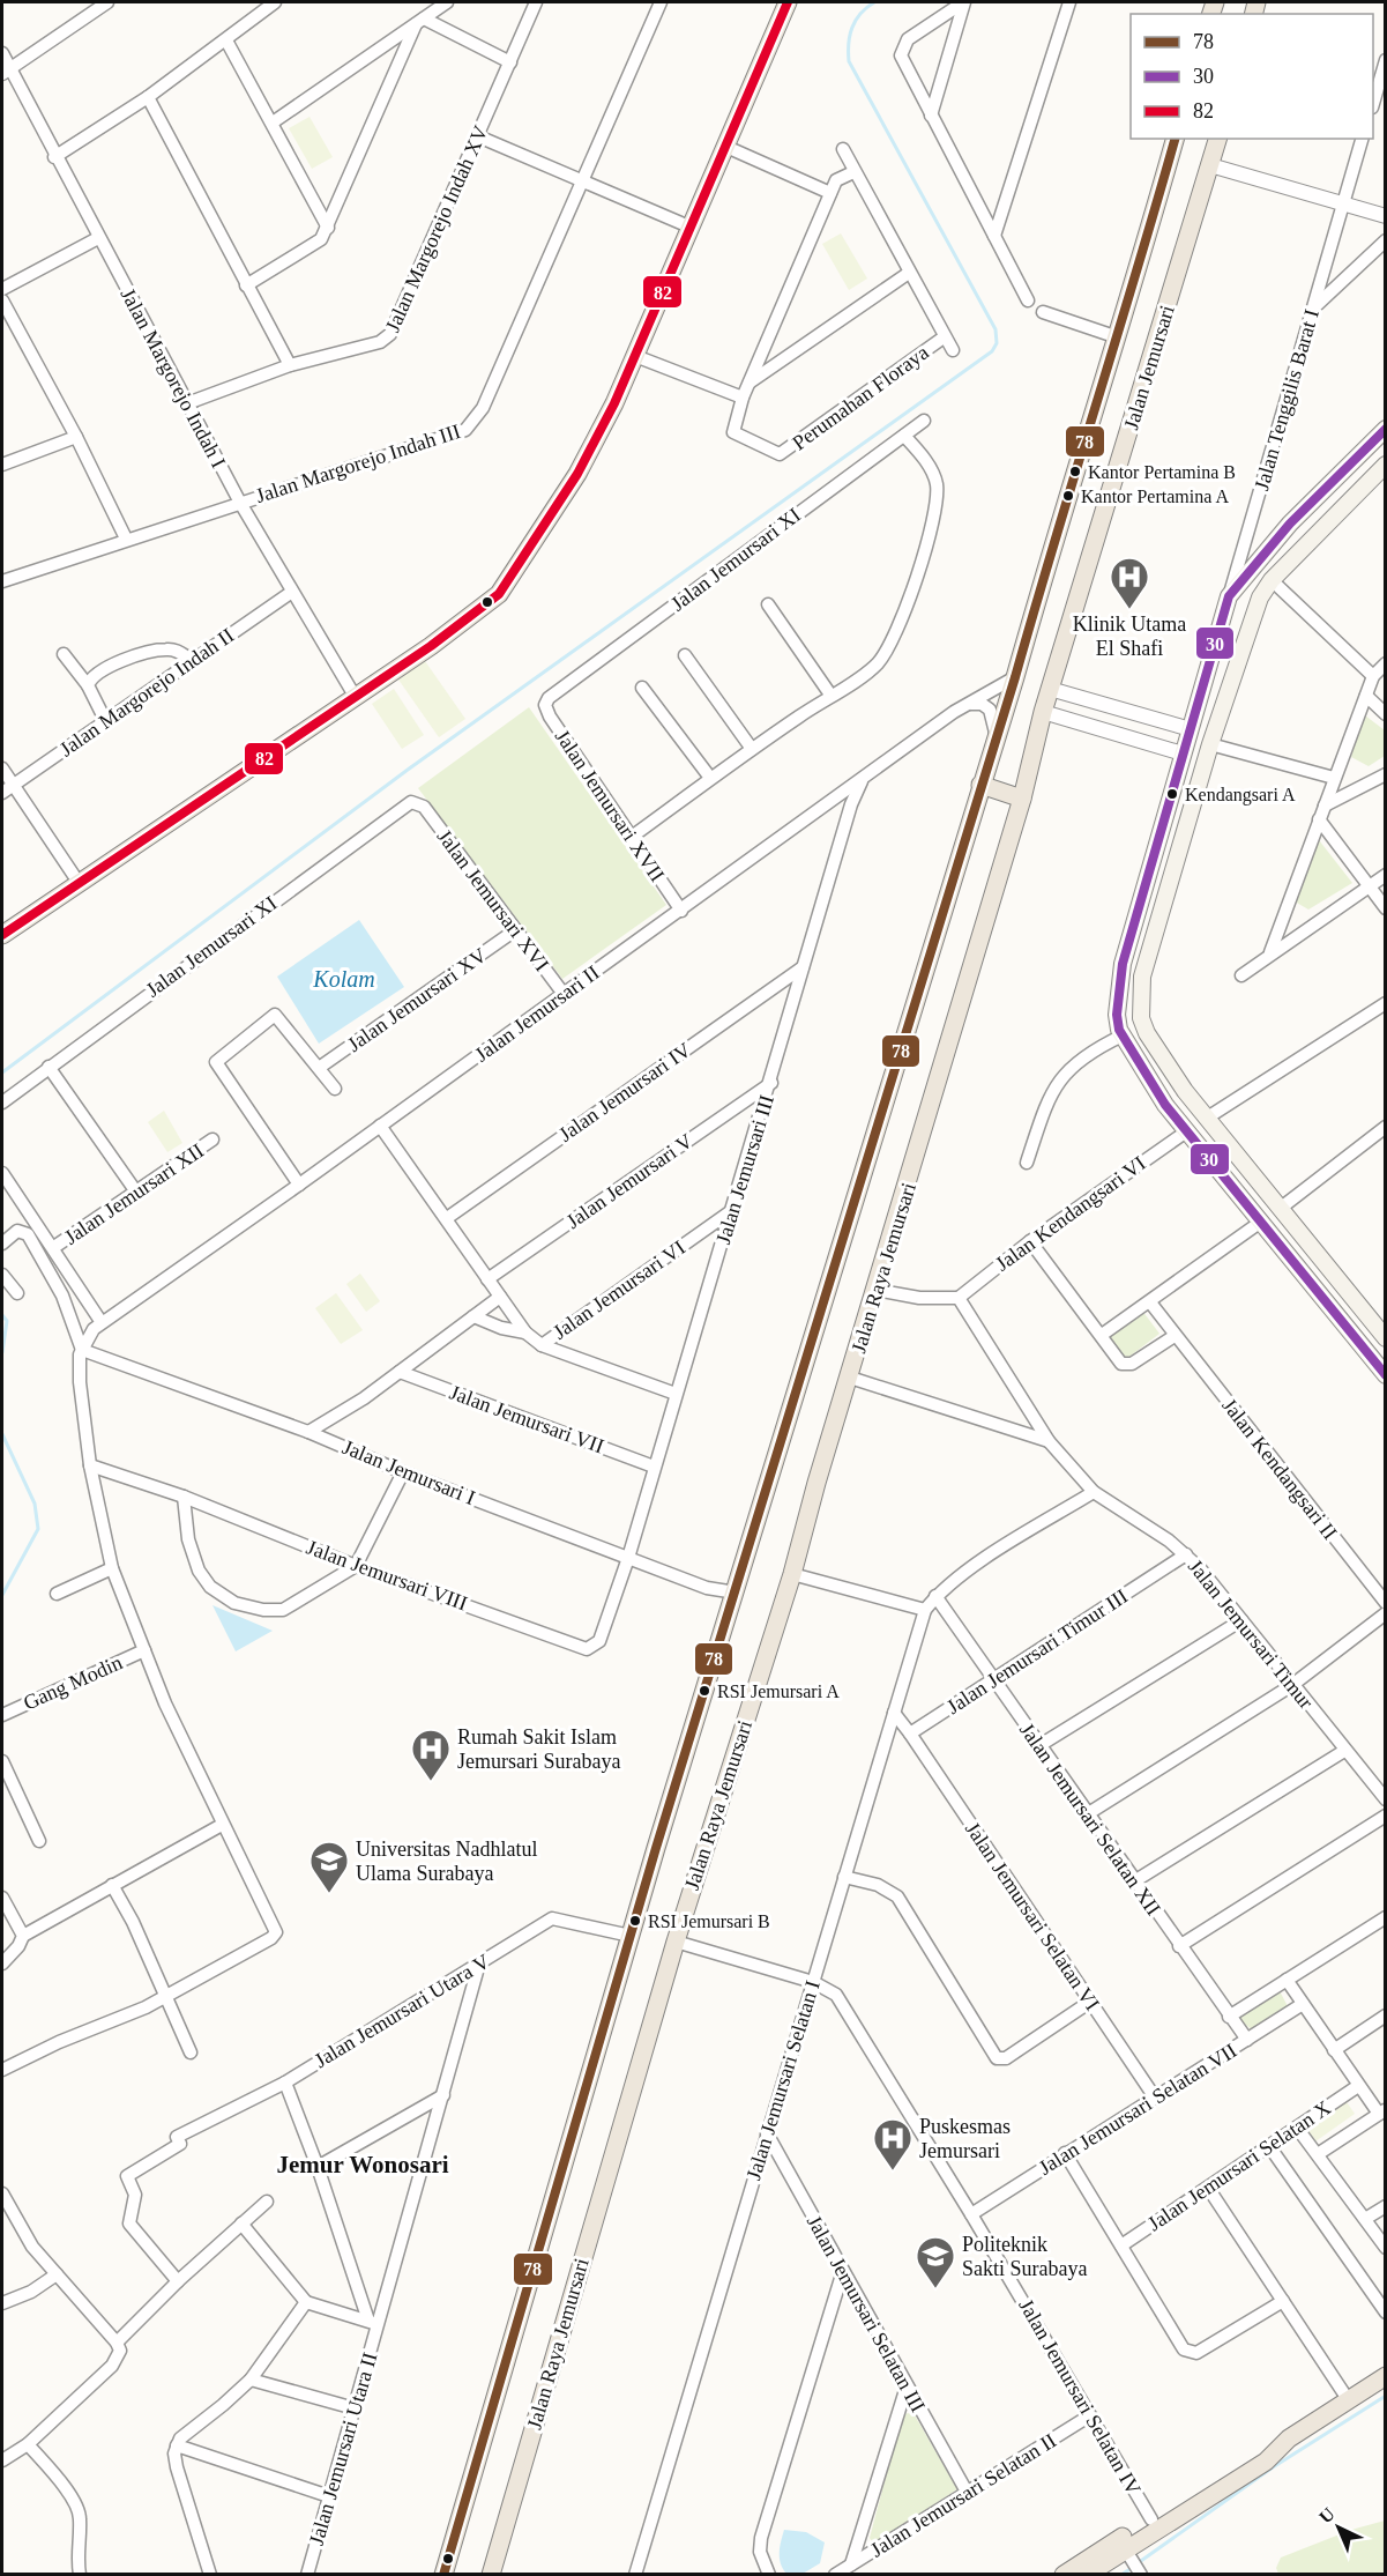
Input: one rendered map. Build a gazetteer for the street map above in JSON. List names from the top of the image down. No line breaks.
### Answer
{"streets":{"main road":["Jalan Jemursari","Jalan Raya Jemursari"],"street":["Jalan Margorejo Indah XV","Jalan Margorejo Indah I","Perumahan Floraya","Jalan Tenggilis Barat I","Jalan Margorejo Indah III","Jalan Jemursari XI","Jalan Margorejo Indah II","Jalan Jemursari XVII","Jalan Jemursari XVI","Jalan Jemursari XV","Jalan Jemursari II","Jalan Jemursari IV","Jalan Jemursari III","Jalan Jemursari V","Jalan Jemursari XII","Jalan Kendangsari VI","Jalan Jemursari VI","Jalan Jemursari VII","Jalan Kendangsari II","Jalan Jemursari I","Jalan Jemursari VIII","Jalan Jemursari Timur","Jalan Jemursari Timur III","Gang Modin","Jalan Jemursari Selatan XII","Jalan Jemursari Selatan VI","Jalan Jemursari Utara V","Jalan Jemursari Selatan I","Jalan Jemursari Selatan VII","Jalan Jemursari Selatan X","Jalan Jemursari Selatan III","Jalan Jemursari Selatan IV","Jalan Jemursari Utara II","Jalan Jemursari Selatan II"]},"crossings":[["Jalan Margorejo Indah XV","Jalan Margorejo Indah I"],["Jalan Jemursari","Jalan Jemursari II"],["Jalan Jemursari","Jalan Raya Jemursari"],["Jalan Margorejo Indah I","Jalan Margorejo Indah III"],["Jalan Margorejo Indah I","Jalan Margorejo Indah II"],["Jalan Jemursari XI","Jalan Jemursari XVII"],["Jalan Jemursari XI","Jalan Jemursari XVI"],["Jalan Jemursari XVII","Jalan Jemursari II"],["Jalan Jemursari XVI","Jalan Jemursari XV"],["Jalan Jemursari XVI","Jalan Jemursari II"],["Jalan Jemursari II","Jalan Jemursari III"],["Jalan Jemursari II","Jalan Jemursari VI"],["Jalan Jemursari IV","Jalan Jemursari III"],["Jalan Jemursari IV","Jalan Jemursari VI"],["Jalan Jemursari III","Jalan Jemursari V"],["Jalan Jemursari III","Jalan Jemursari VI"],["Jalan Jemursari III","Jalan Jemursari VII"],["Jalan Jemursari III","Jalan Jemursari I"],["Jalan Jemursari III","Jalan Jemursari VIII"],["Jalan Jemursari V","Jalan Jemursari VI"],["Jalan Kendangsari VI","Jalan Jemursari Timur"],["Jalan Raya Jemursari","Jalan Jemursari I"],["Jalan Raya Jemursari","Jalan Jemursari Utara V"],["Jalan Raya Jemursari","Jalan Jemursari Selatan IV"],["Jalan Jemursari I","Jalan Jemursari VIII"],["Jalan Jemursari Timur","Jalan Jemursari Timur III"],["Jalan Jemursari Timur","Jalan Jemursari Selatan I"],["Jalan Jemursari Timur III","Jalan Jemursari Selatan XII"],["Jalan Jemursari Timur III","Jalan Jemursari Selatan VI"],["Jalan Jemursari Selatan XII","Jalan Jemursari Selatan I"],["Jalan Jemursari Selatan XII","Jalan Jemursari Selatan VII"],["Jalan Jemursari Selatan VI","Jalan Jemursari Selatan VII"],["Jalan Jemursari Utara V","Jalan Jemursari Utara II"],["Jalan Jemursari Selatan I","Jalan Jemursari Selatan III"],["Jalan Jemursari Selatan I","Jalan Jemursari Selatan IV"],["Jalan Jemursari Selatan VII","Jalan Jemursari Selatan IV"],["Jalan Jemursari Selatan III","Jalan Jemursari Selatan II"],["Jalan Jemursari Selatan IV","Jalan Jemursari Selatan II"]],"districts":["Jemur Wonosari"],"water":["Kolam"],"places":{"other":["Kantor Pertamina B","Kantor Pertamina A","Kendangsari A","RSI Jemursari A","RSI Jemursari B"],"hospital":["Klinik Utama El Shafi","Rumah Sakit Islam Jemursari Surabaya","Puskesmas Jemursari"],"school or university":["Universitas Nadhlatul Ulama Surabaya","Politeknik Sakti Surabaya"]},"lines":["transit line 82","transit line 78","transit line 30"],"legend":["78","30","82"],"north":"top left"}
